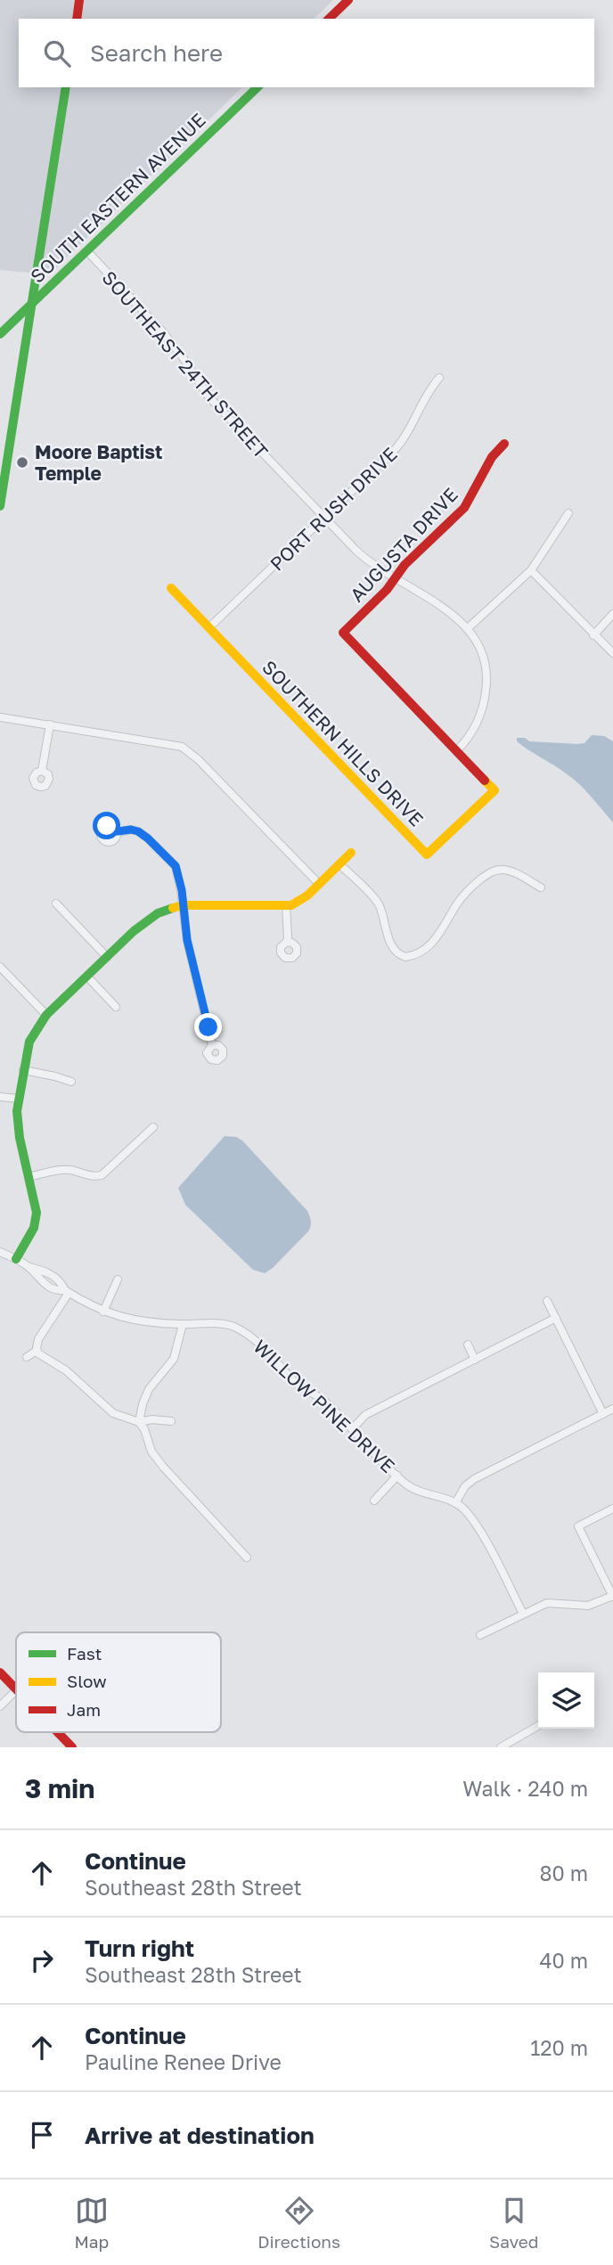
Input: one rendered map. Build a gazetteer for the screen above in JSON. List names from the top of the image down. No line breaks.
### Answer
{"streets":{"street":["SOUTH EASTERN AVENUE","SOUTHEAST 24TH STREET","PORT RUSH DRIVE","AUGUSTA DRIVE","SOUTHERN HILLS DRIVE","WILLOW PINE DRIVE"]},"crossings":[["SOUTH EASTERN AVENUE","SOUTHEAST 24TH STREET"],["SOUTHEAST 24TH STREET","PORT RUSH DRIVE"],["SOUTHEAST 24TH STREET","AUGUSTA DRIVE"],["SOUTHEAST 24TH STREET","SOUTHERN HILLS DRIVE"],["PORT RUSH DRIVE","SOUTHERN HILLS DRIVE"],["AUGUSTA DRIVE","SOUTHERN HILLS DRIVE"]],"places":["Moore Baptist Temple"],"legend":["Fast","Slow","Jam"],"page":{"search":"Search here","heading":["3 min","Walk · 240 m"],"list":[["Continue","Southeast 28th Street","80 m"],["Turn right","Southeast 28th Street","40 m"],["Continue","Pauline Renee Drive","120 m"],"Arrive at destination"],"nav":["Map","Directions","Saved"]}}
